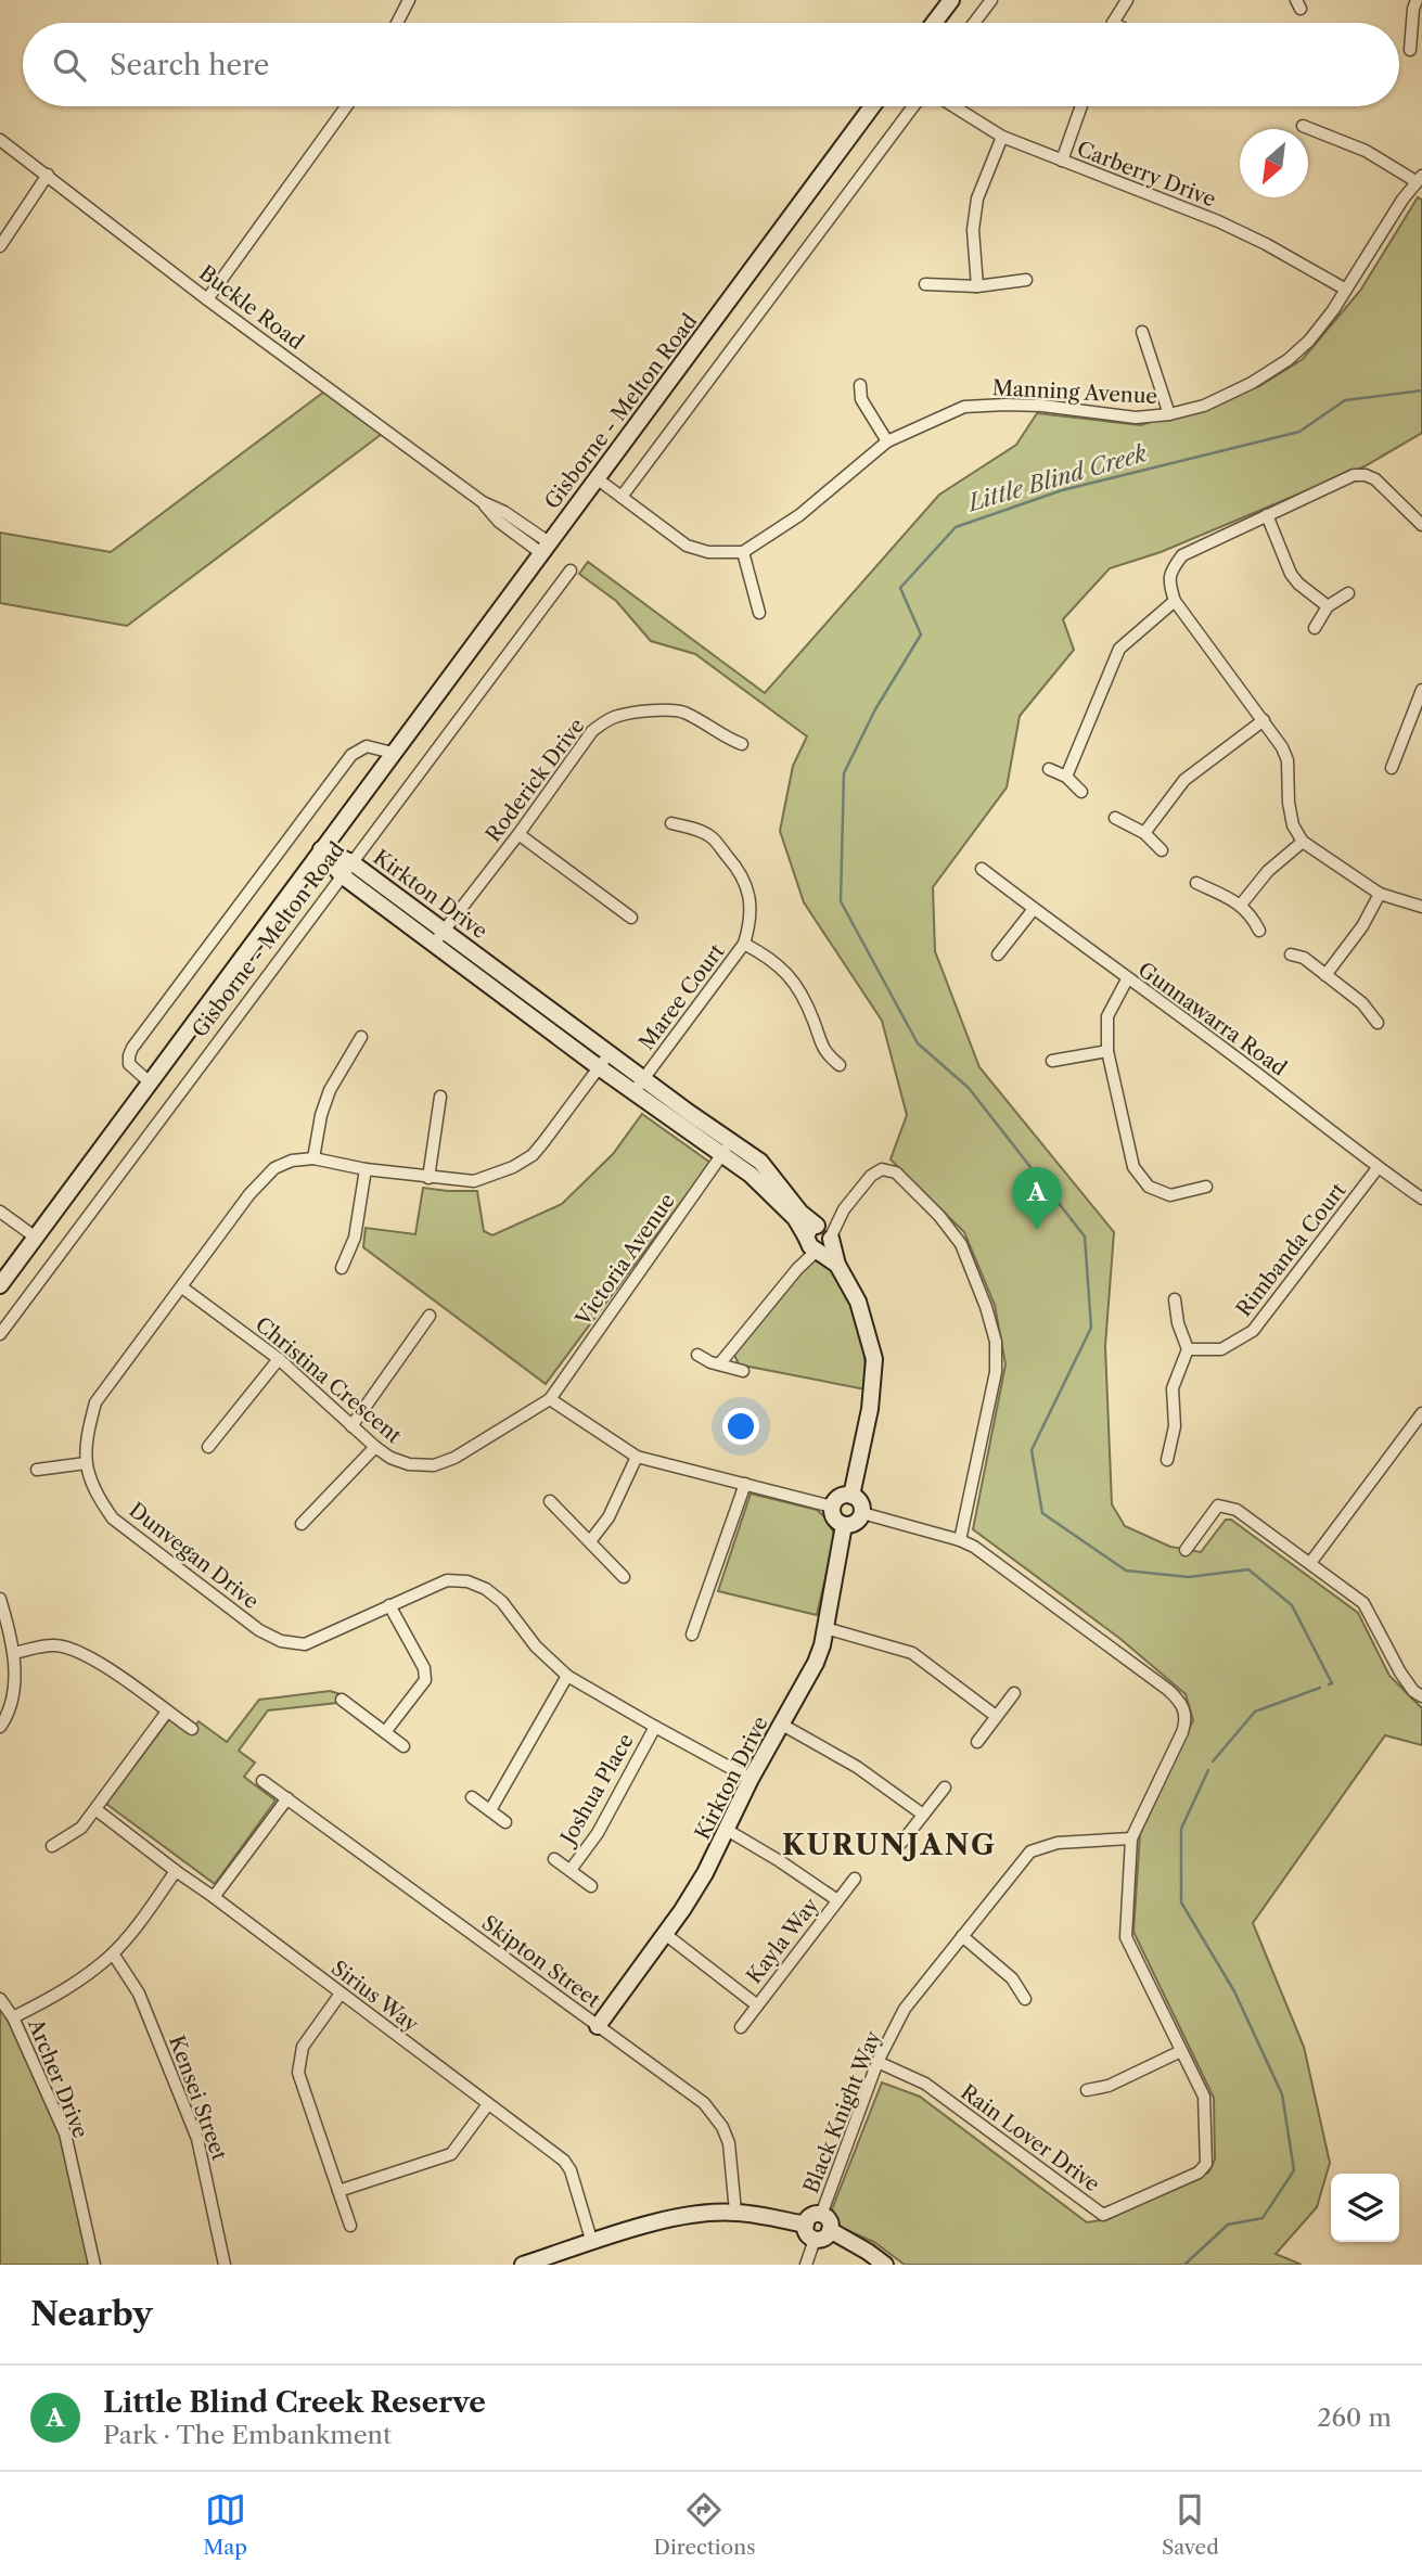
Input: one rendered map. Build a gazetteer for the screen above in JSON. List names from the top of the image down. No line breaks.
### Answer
{"streets":{"street":["Carberry Drive","Buckle Road","Manning Avenue","Gisborne - Melton Road","Roderick Drive","Kirkton Drive","Maree Court","Gunnawarra Road","Rimbanda Court","Victoria Avenue","Christina Crescent","Dunvegan Drive","Joshua Place","Kayla Way","Skipton Street","Sirius Way","Archer Drive","Kensei Street","Black Knight Way","Rain Lover Drive"]},"crossings":[["Carberry Drive","Manning Avenue"],["Buckle Road","Gisborne - Melton Road"],["Gisborne - Melton Road","Kirkton Drive"],["Roderick Drive","Kirkton Drive"],["Kirkton Drive","Maree Court"],["Kirkton Drive","Victoria Avenue"],["Kirkton Drive","Dunvegan Drive"],["Kirkton Drive","Kayla Way"],["Kirkton Drive","Skipton Street"],["Gunnawarra Road","Rimbanda Court"],["Victoria Avenue","Christina Crescent"],["Christina Crescent","Dunvegan Drive"],["Dunvegan Drive","Joshua Place"],["Black Knight Way","Rain Lover Drive"]],"districts":["KURUNJANG"],"water":["Little Blind Creek"],"north":"bottom left","page":{"search":"Search here","pins":"A","heading":"Nearby","list":[{"mark":"A","name":"Little Blind Creek Reserve","note":"Park · The Embankment","value":"260 m"}],"nav":["Map","Directions","Saved"]}}
